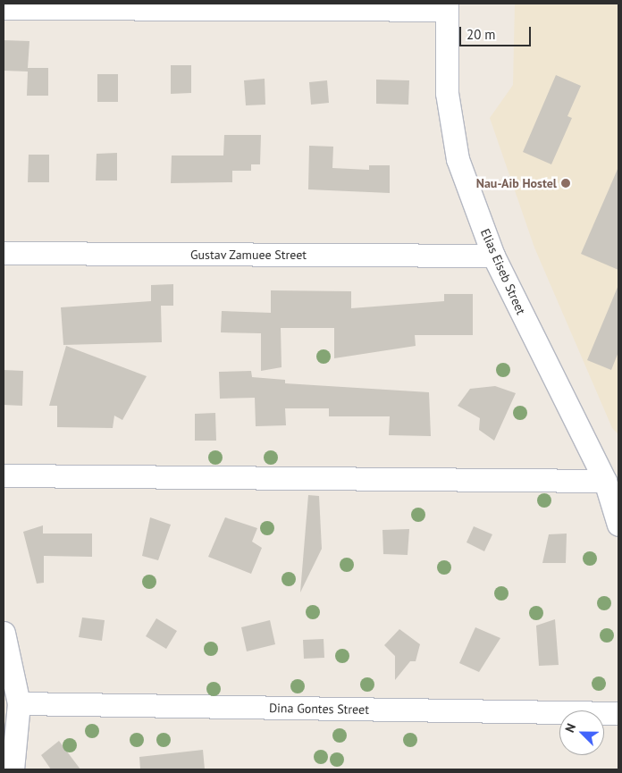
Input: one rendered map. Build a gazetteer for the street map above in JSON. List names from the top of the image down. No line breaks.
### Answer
{"streets":{"street":["Gustav Zamuee Street","Elias Eiseb Street","Dina Gontes Street"]},"crossings":[["Gustav Zamuee Street","Elias Eiseb Street"]],"places":["Nau-Aib Hostel"],"scale_bar":"20 m","north":"top left"}
